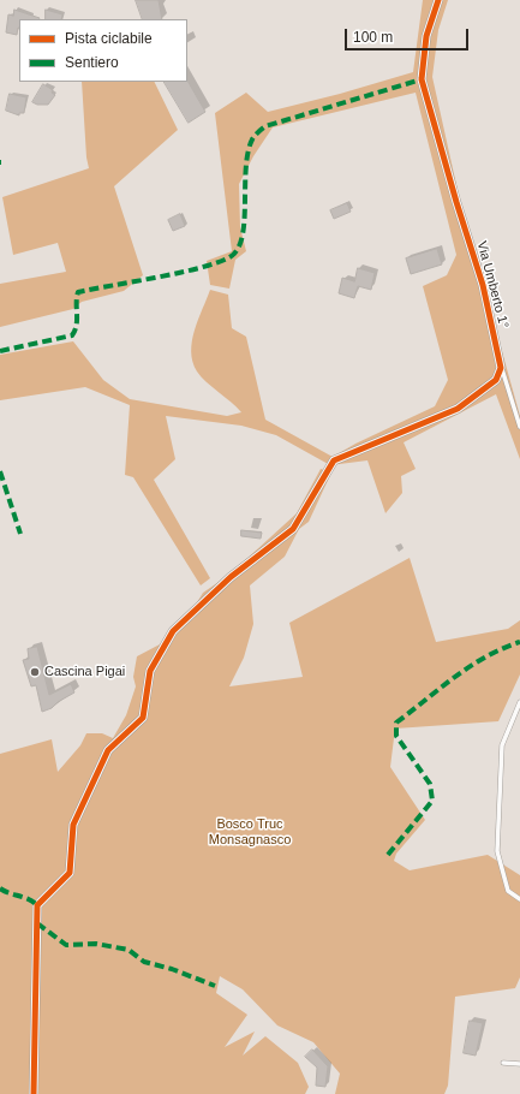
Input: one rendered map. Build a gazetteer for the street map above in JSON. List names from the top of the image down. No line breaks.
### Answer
{"streets":{"street":["Via Umberto 1°"]},"parks":["Bosco Truc Monsagnasco"],"places":["Cascina Pigai"],"legend":["Pista ciclabile","Sentiero"],"scale_bar":"100 m"}
